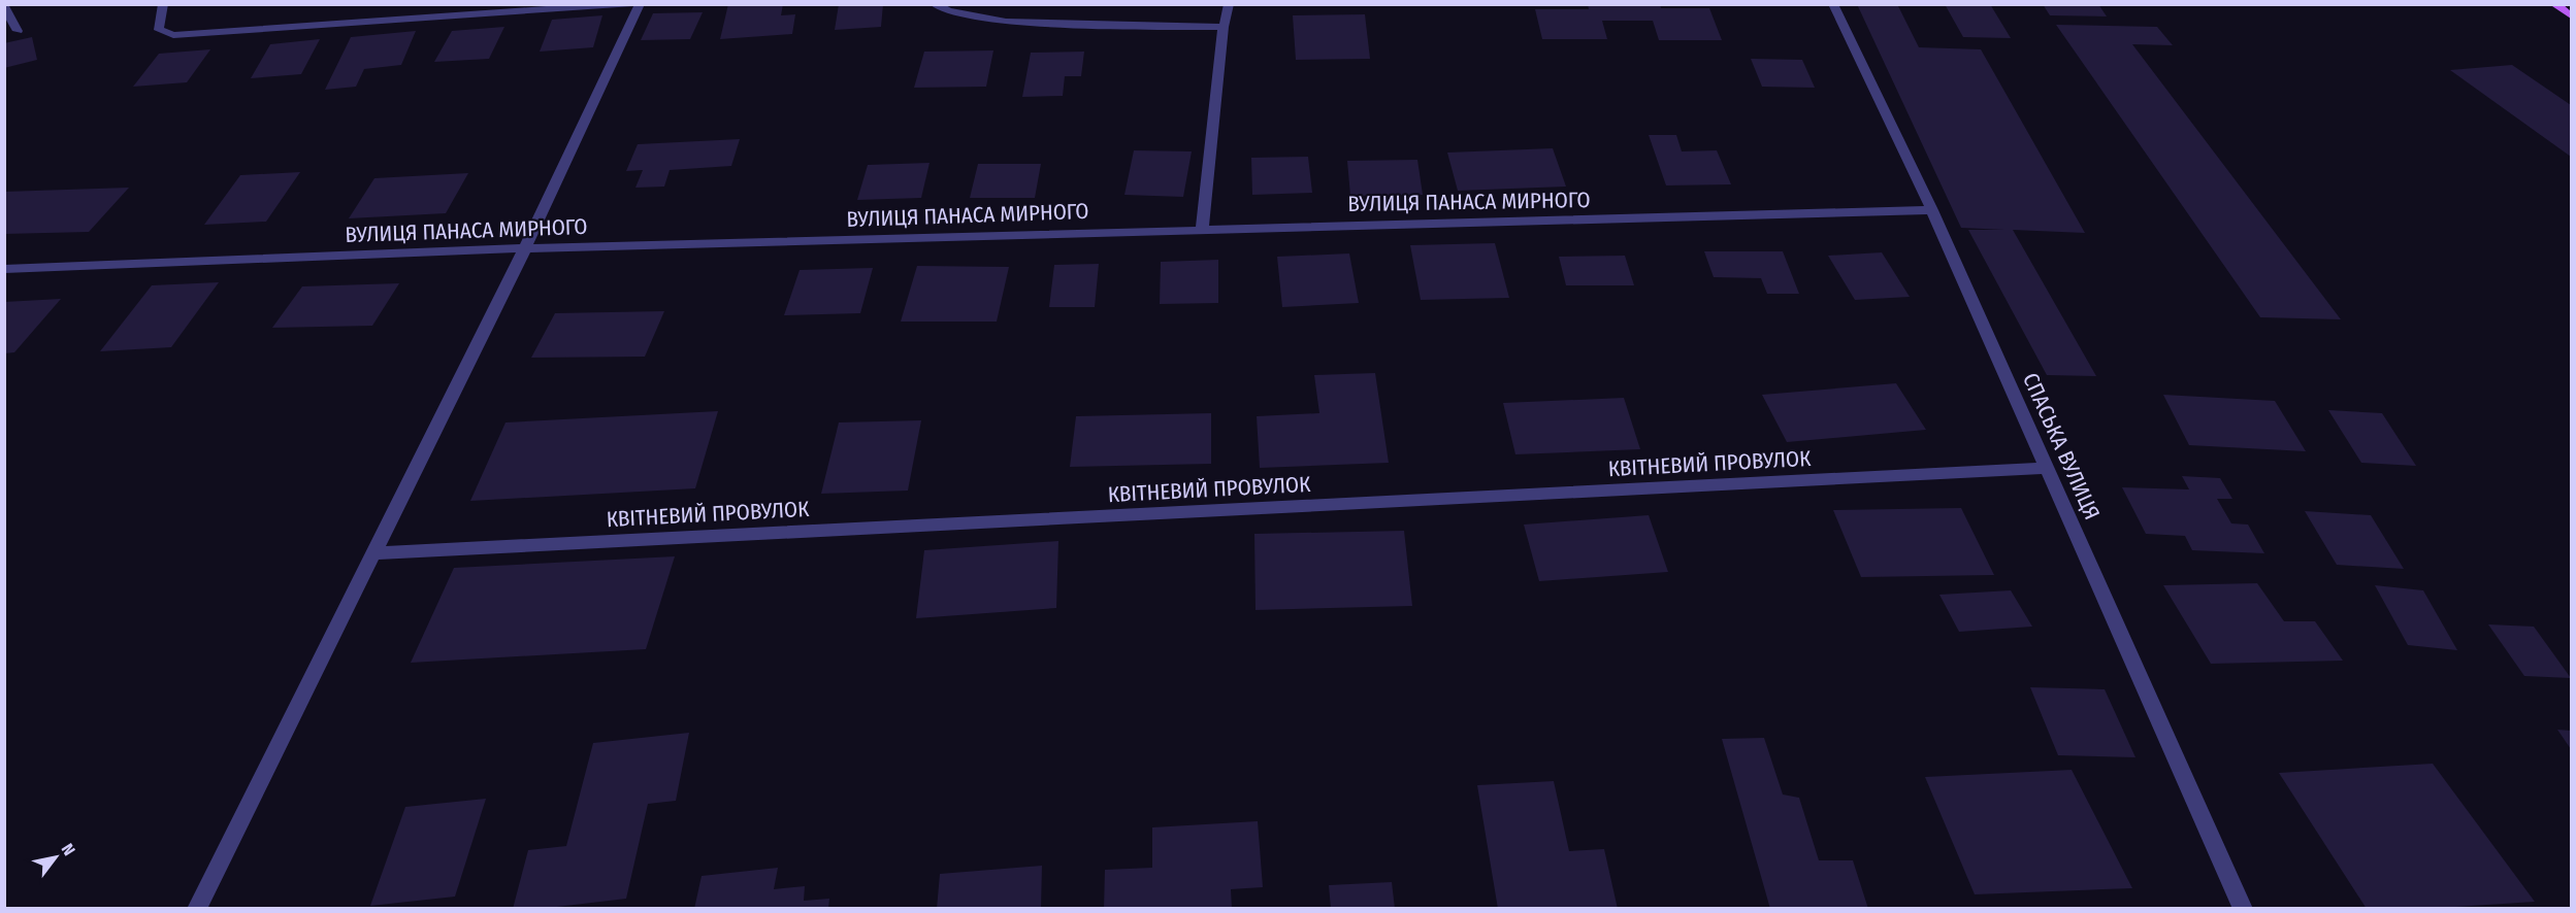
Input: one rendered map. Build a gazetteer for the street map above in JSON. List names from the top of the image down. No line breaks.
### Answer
{"streets":{"street":["ВУЛИЦЯ ПАНАСА МИРНОГО","СПАСЬКА ВУЛИЦЯ","КВІТНЕВИЙ ПРОВУЛОК"]},"crossings":[["ВУЛИЦЯ ПАНАСА МИРНОГО","СПАСЬКА ВУЛИЦЯ"],["СПАСЬКА ВУЛИЦЯ","КВІТНЕВИЙ ПРОВУЛОК"]],"north":"top right"}
